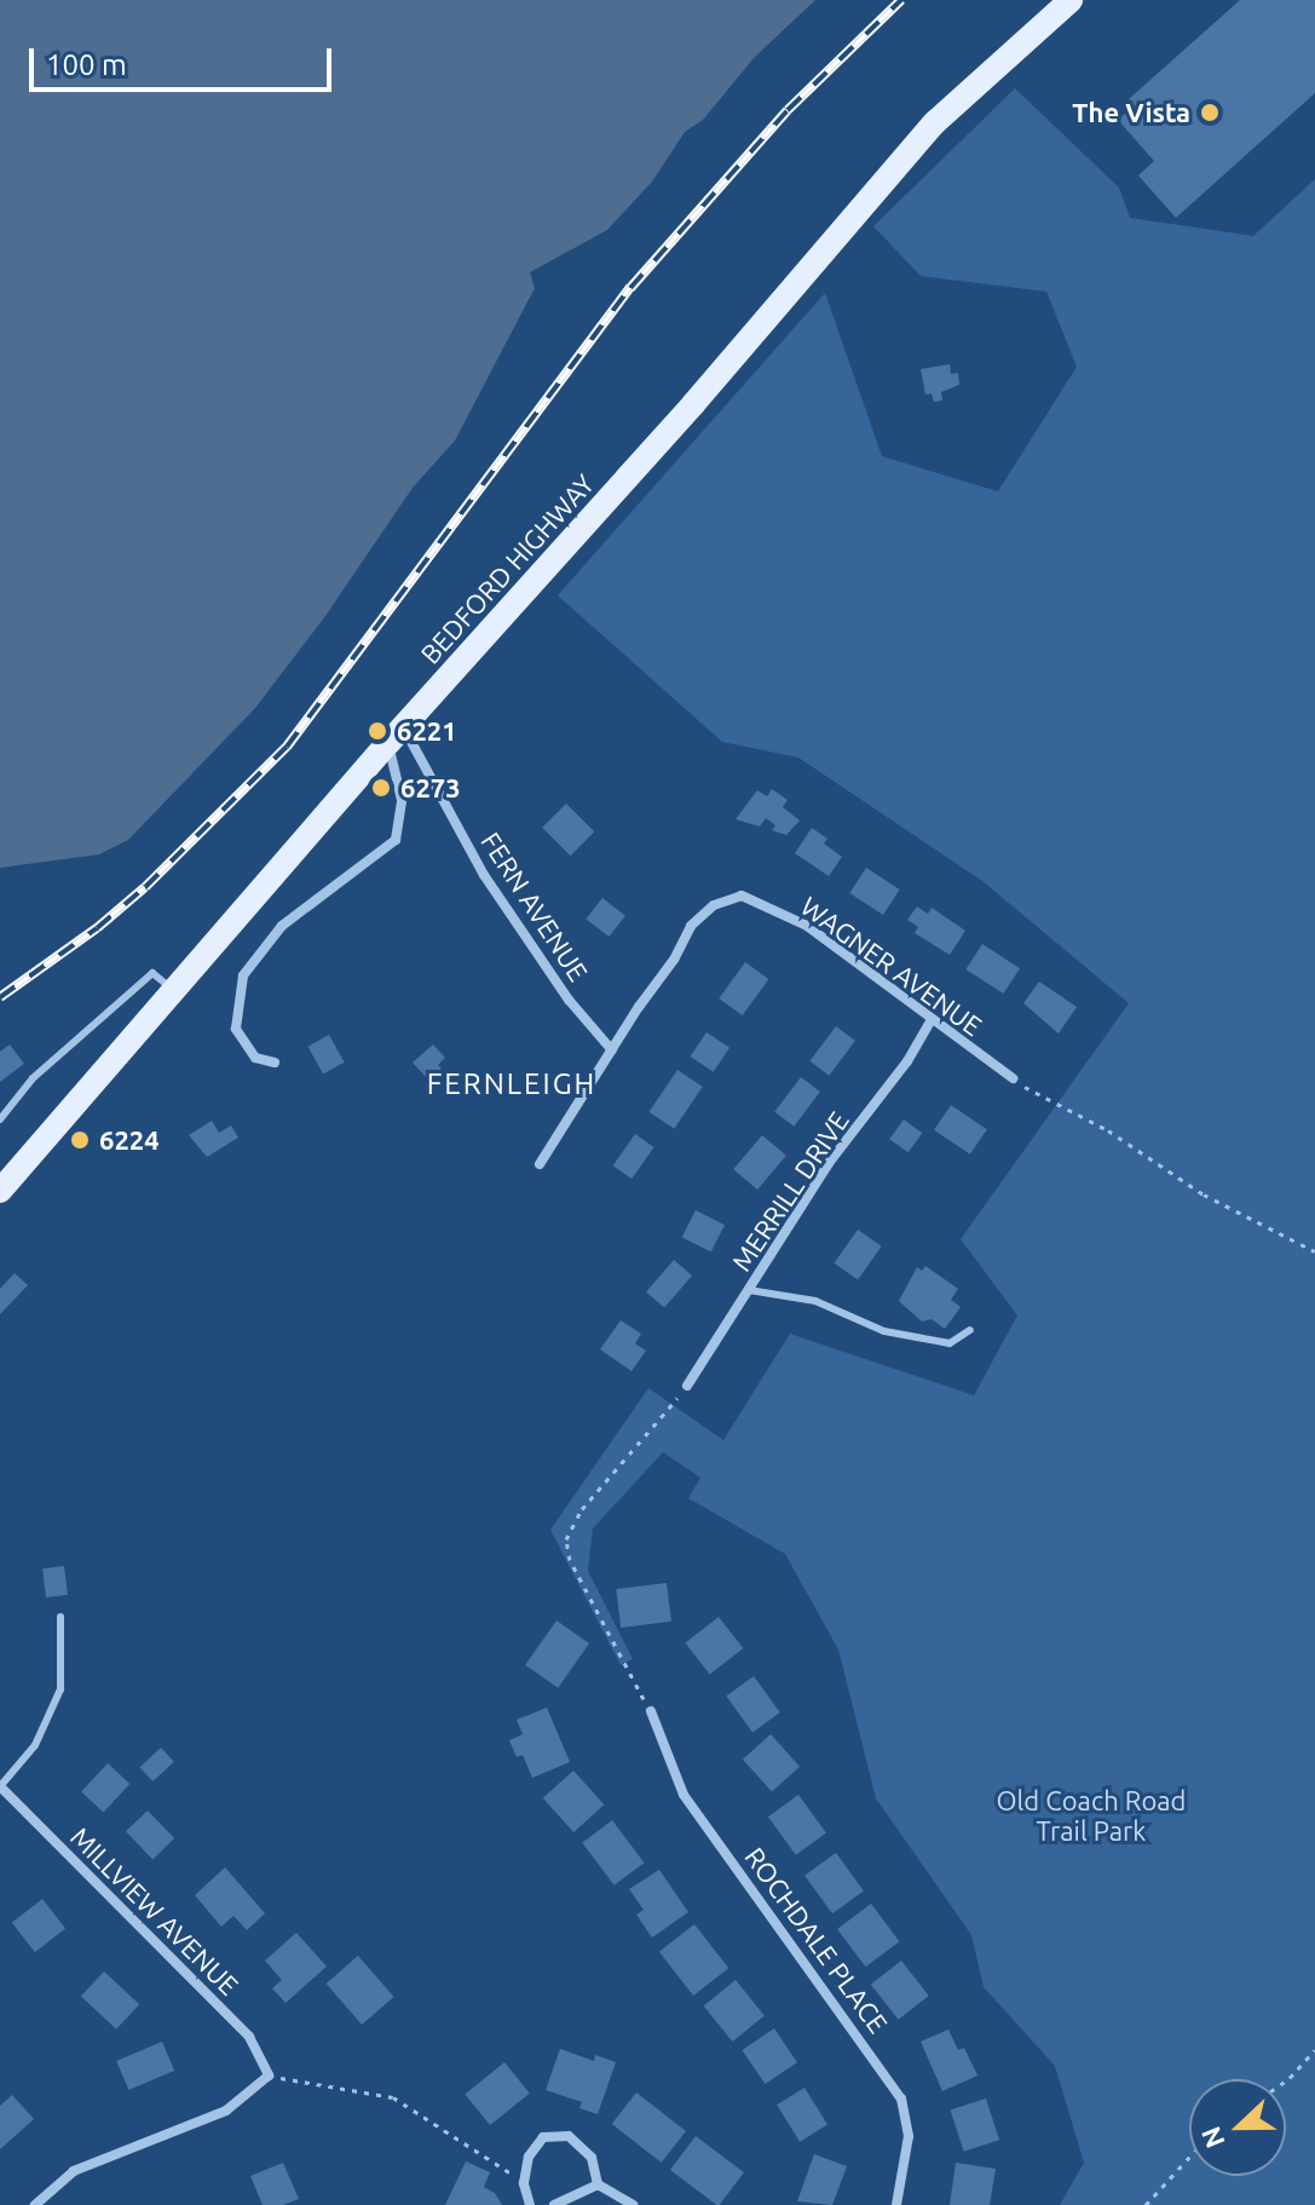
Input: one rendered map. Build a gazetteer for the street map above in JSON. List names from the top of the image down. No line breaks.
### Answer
{"streets":{"main road":["BEDFORD HIGHWAY"],"street":["FERN AVENUE","WAGNER AVENUE","MERRILL DRIVE","MILLVIEW AVENUE","ROCHDALE PLACE"]},"crossings":[["BEDFORD HIGHWAY","FERN AVENUE"],["FERN AVENUE","WAGNER AVENUE"],["WAGNER AVENUE","MERRILL DRIVE"]],"districts":["FERNLEIGH"],"parks":["Old Coach Road Trail Park"],"places":["The Vista","6221","6273","6224"],"scale_bar":"100 m","north":"left"}
